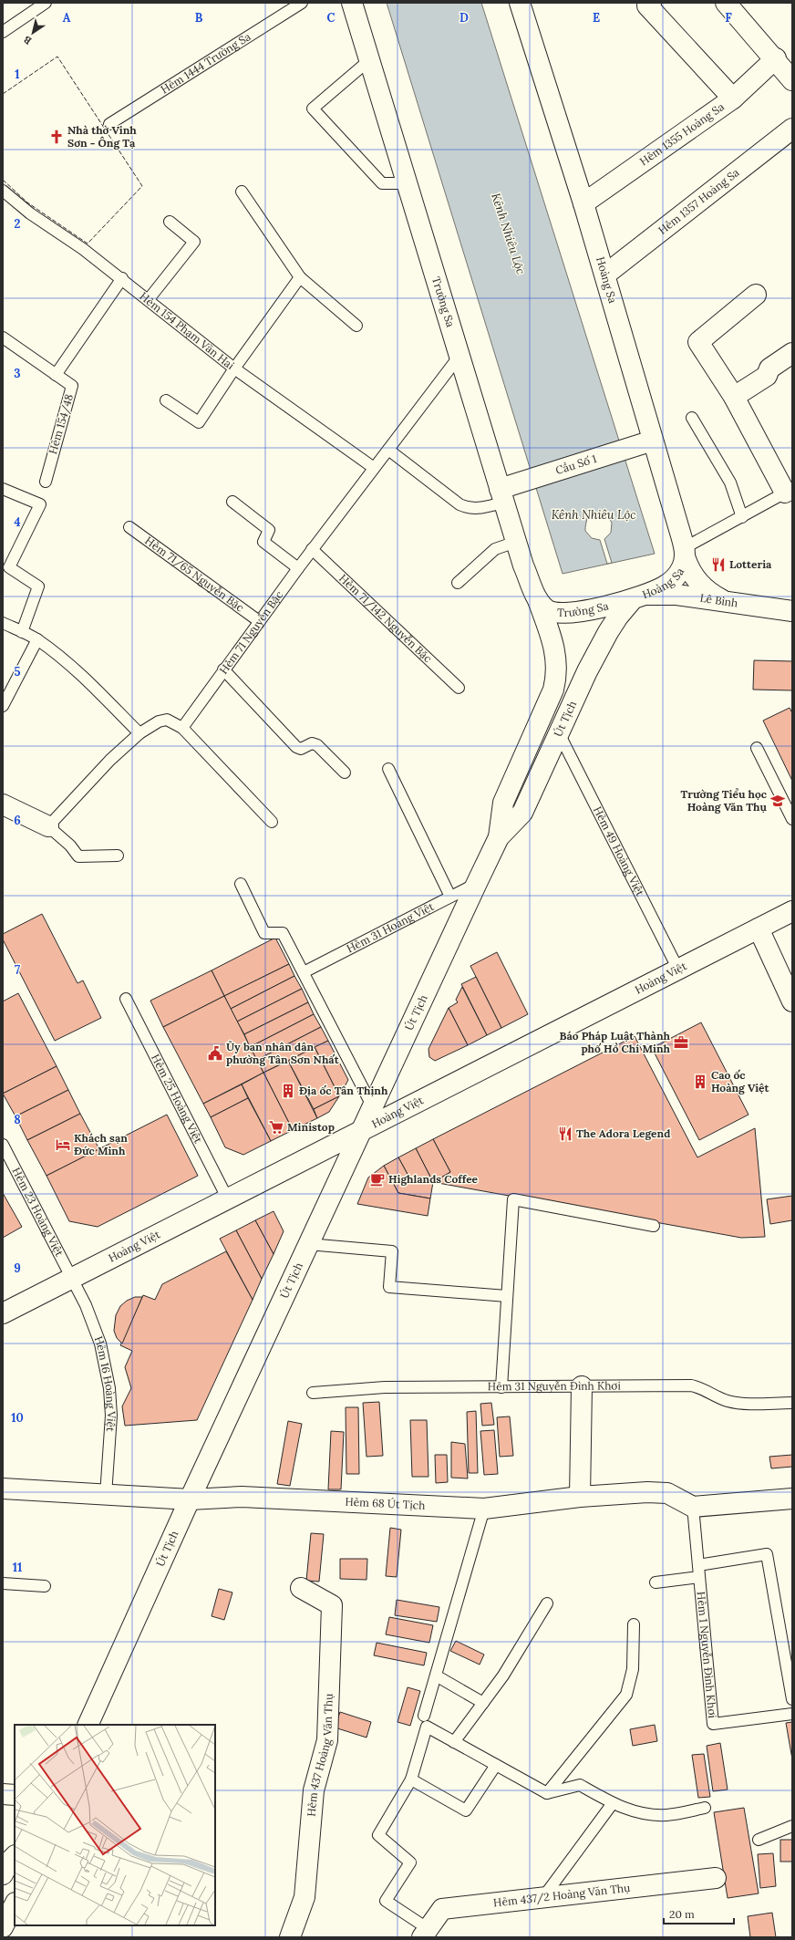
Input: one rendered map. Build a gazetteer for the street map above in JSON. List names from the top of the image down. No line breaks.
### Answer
{"streets":{"street":["Hẻm 1355 Hoàng Sa","Hẻm 1357 Hoàng Sa","Hoàng Sa","Trường Sa","Cầu Số 1","Lê Bình","Út Tịch","Hoàng Việt","Hẻm 68 Út Tịch","Hẻm 437 Hoàng Văn Thụ","Hẻm 437/2 Hoàng Văn Thụ"],"lane":["Hẻm 1444 Trường Sa","Hẻm 154 Phạm Văn Hai","Hẻm 154/48","Hẻm 71/65 Nguyễn Bặc","Hẻm 71/142 Nguyễn Bặc","Hẻm 71 Nguyễn Bặc","Hẻm 49 Hoàng Việt","Hẻm 31 Hoàng Việt","Hẻm 25 Hoàng Việt","Hẻm 23 Hoàng Việt","Hẻm 16 Hoàng Việt","Hẻm 31 Nguyễn Đình Khơi","Hẻm 1 Nguyễn Đình Khơi"]},"crossings":[["Hẻm 1355 Hoàng Sa","Hoàng Sa"],["Hẻm 1357 Hoàng Sa","Hoàng Sa"],["Hoàng Sa","Trường Sa"],["Hoàng Sa","Cầu Số 1"],["Hoàng Sa","Lê Bình"],["Hoàng Sa","Út Tịch"],["Trường Sa","Cầu Số 1"],["Trường Sa","Lê Bình"],["Trường Sa","Hẻm 71 Nguyễn Bặc"],["Trường Sa","Út Tịch"],["Hẻm 154 Phạm Văn Hai","Hẻm 71 Nguyễn Bặc"],["Hẻm 71/65 Nguyễn Bặc","Hẻm 71 Nguyễn Bặc"],["Lê Bình","Út Tịch"],["Hẻm 71/142 Nguyễn Bặc","Hẻm 71 Nguyễn Bặc"],["Út Tịch","Hẻm 49 Hoàng Việt"],["Út Tịch","Hẻm 31 Hoàng Việt"],["Út Tịch","Hoàng Việt"],["Út Tịch","Hẻm 68 Út Tịch"],["Hẻm 49 Hoàng Việt","Hoàng Việt"],["Hoàng Việt","Hẻm 25 Hoàng Việt"],["Hoàng Việt","Hẻm 23 Hoàng Việt"],["Hoàng Việt","Hẻm 16 Hoàng Việt"],["Hẻm 23 Hoàng Việt","Hẻm 16 Hoàng Việt"],["Hẻm 68 Út Tịch","Hẻm 1 Nguyễn Đình Khơi"]],"water":["Kênh Nhiêu Lộc"],"places":{"church":["Nhà thờ Vinh Sơn - Ông Tạ"],"restaurant":["Lotteria","The Adora Legend"],"school or university":["Trường Tiểu học Hoàng Văn Thụ"],"office":["Báo Pháp Luật Thành phố Hồ Chí Minh"],"public building":["Ủy ban nhân dân phường Tân Sơn Nhất"],"building":["Cao ốc Hoàng Việt","Địa ốc Tân Thịnh"],"supermarket":["Ministop"],"hotel":["Khách sạn Đức Minh"],"cafe":["Highlands Coffee"]},"scale_bar":"20 m","north":"bottom left","grid":{"columns":["A","B","C","D","E","F"],"rows":["1","2","3","4","5","6","7","8","9","10","11"]}}
